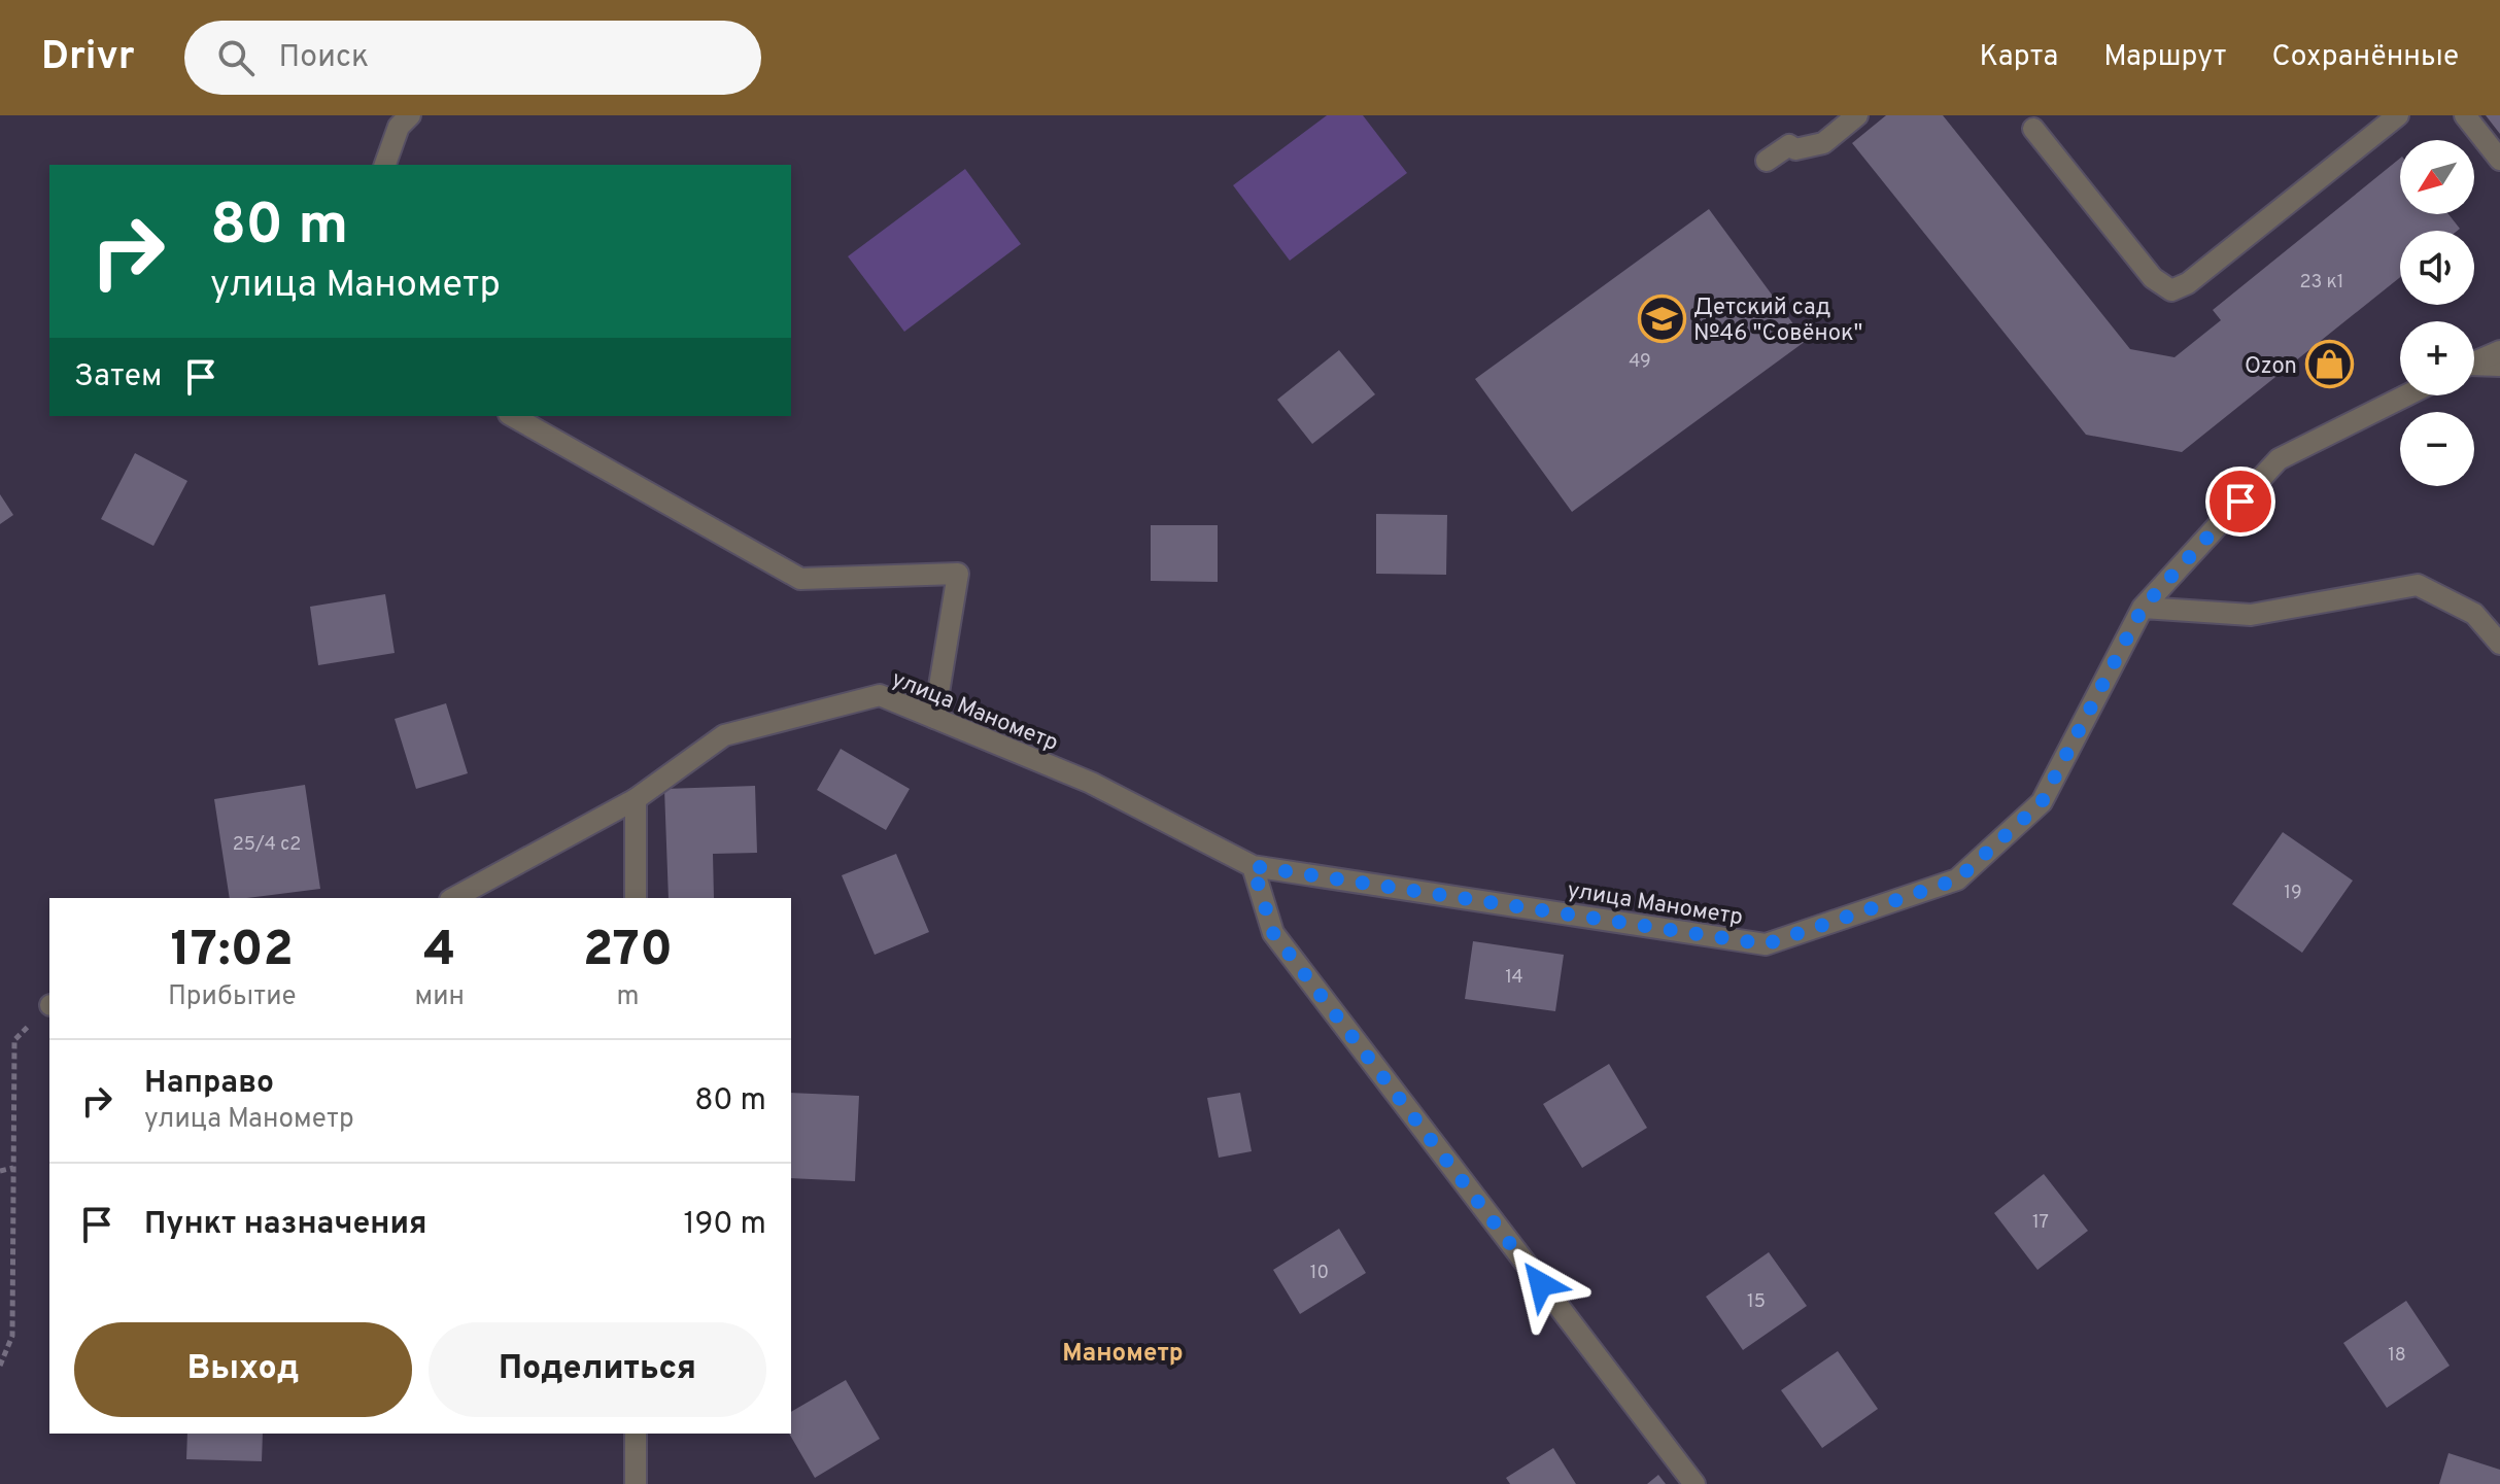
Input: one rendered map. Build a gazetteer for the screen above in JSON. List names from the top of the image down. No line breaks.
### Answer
{"streets":{"street":["улица Манометр"]},"districts":["Манометр"],"places":{"school or university":["Детский сад №46 \"Совёнок\""],"shop":["Ozon"]},"house_numbers":["23 к1","49","25/4 с2","19","14","17","10","15","18"],"north":"bottom left","page":{"header":"Drivr","search":"Поиск","nav":["Карта","Маршрут","Сохранённые"],"map_buttons":["+","−"],"turn":["80 m","улица Манометр"],"then":"Затем","eta":["17:02","Прибытие","4","мин","270","m"],"list":[{"name":"Направо","note":"улица Манометр","value":"80 m"},{"name":"Пункт назначения","value":"190 m"}],"buttons":["Выход","Поделиться"]}}
